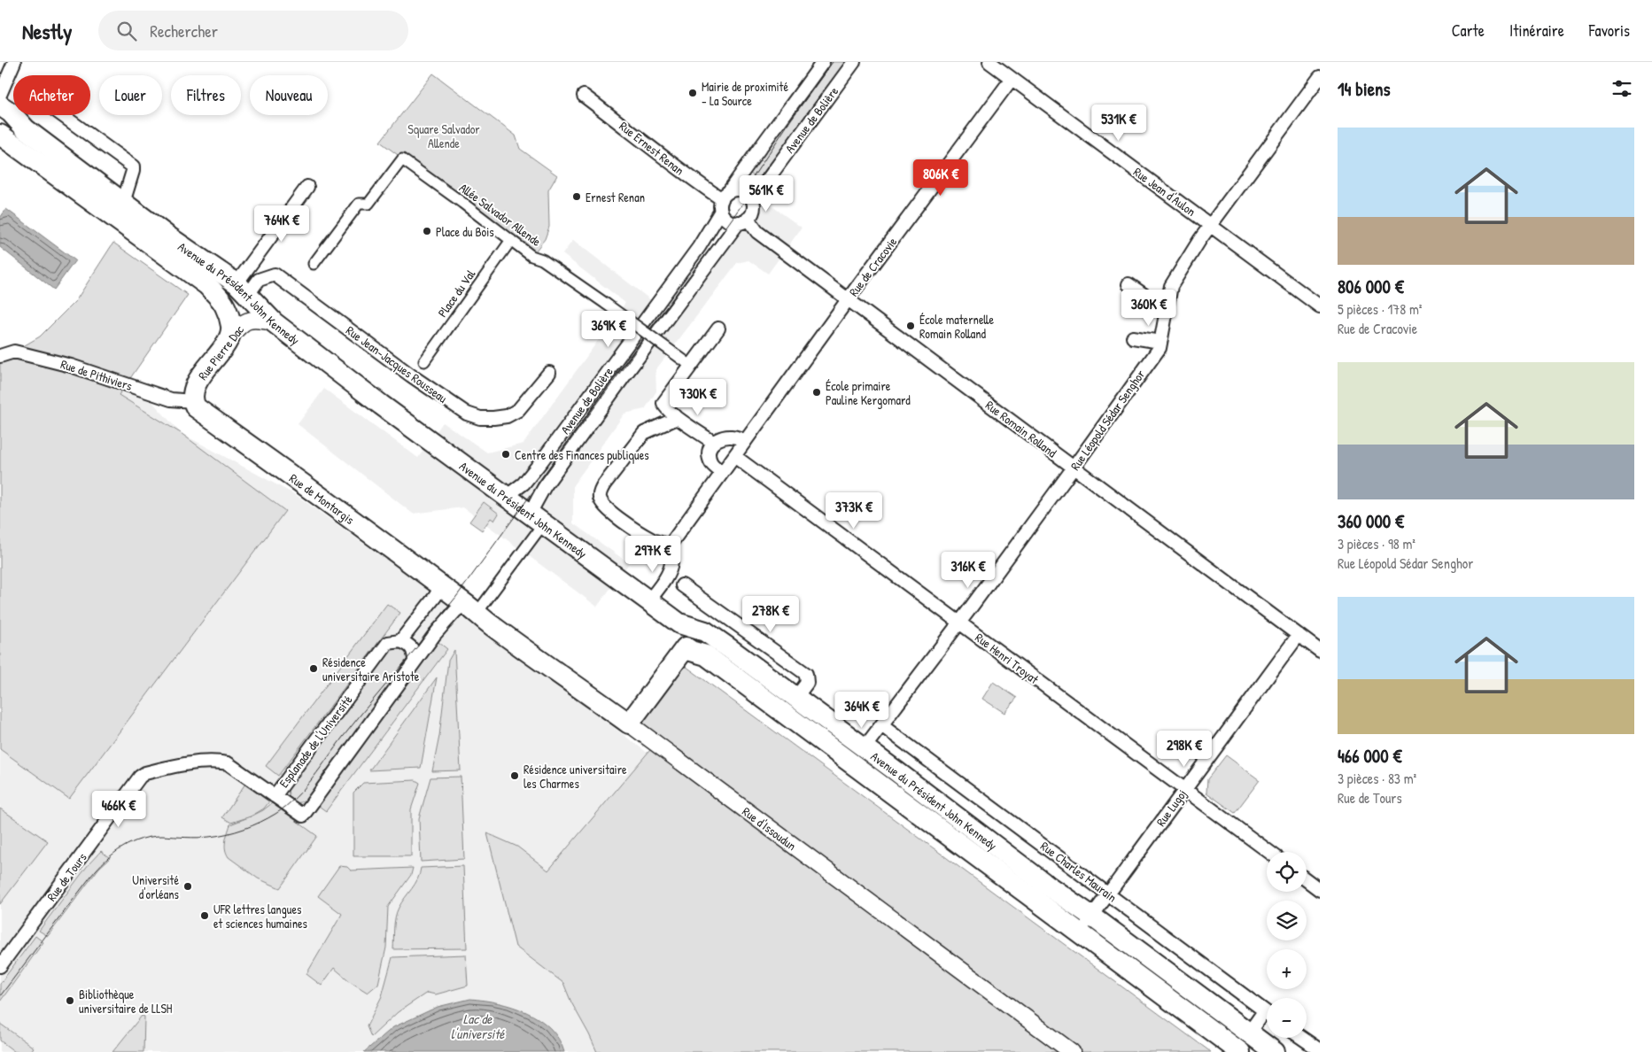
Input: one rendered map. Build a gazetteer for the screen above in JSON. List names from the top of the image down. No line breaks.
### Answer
{"streets":{"main road":["Avenue du Président John Kennedy","Rue Pierre Dac","Rue de Montargis","Rue d'Issoudun"],"street":["Avenue de Bolière","Rue Ernest Renan","Rue Jean d'Aulon","Allée Salvador Allende","Rue de Cracovie","Place du Val","Rue Jean-Jacques Rousseau","Rue de Pithiviers","Rue Léopold Sédar Senghor","Rue Romain Rolland","Rue Henri Troyat","Esplanade de l'Université","Rue Lugoj","Rue Charles Maurain","Rue de Tours"]},"crossings":[["Avenue de Bolière","Rue Ernest Renan"],["Avenue de Bolière","Avenue du Président John Kennedy"],["Avenue de Bolière","Rue Romain Rolland"],["Rue Ernest Renan","Rue Romain Rolland"],["Rue Jean d'Aulon","Rue de Cracovie"],["Rue Jean d'Aulon","Rue Léopold Sédar Senghor"],["Allée Salvador Allende","Place du Val"],["Rue de Cracovie","Rue Romain Rolland"],["Rue de Cracovie","Rue Henri Troyat"],["Avenue du Président John Kennedy","Rue Pierre Dac"],["Avenue du Président John Kennedy","Rue Jean-Jacques Rousseau"],["Avenue du Président John Kennedy","Rue Léopold Sédar Senghor"],["Avenue du Président John Kennedy","Rue Lugoj"],["Avenue du Président John Kennedy","Rue d'Issoudun"],["Rue Pierre Dac","Rue de Pithiviers"],["Rue Pierre Dac","Rue de Montargis"],["Rue de Pithiviers","Rue de Montargis"],["Rue Léopold Sédar Senghor","Rue Romain Rolland"],["Rue Léopold Sédar Senghor","Rue Henri Troyat"],["Rue Léopold Sédar Senghor","Rue Charles Maurain"],["Rue Romain Rolland","Rue Lugoj"],["Rue de Montargis","Esplanade de l'Université"],["Rue de Montargis","Rue d'Issoudun"],["Rue Henri Troyat","Rue Lugoj"],["Esplanade de l'Université","Rue d'Issoudun"],["Esplanade de l'Université","Rue de Tours"],["Rue Lugoj","Rue Charles Maurain"]],"water":["Lac de l'université"],"parks":["Square Salvador Allende"],"places":["Mairie de proximité - La Source","Ernest Renan","Place du Bois","École maternelle Romain Rolland","École primaire Pauline Kergomard","Centre des Finances publiques","Résidence universitaire Aristote","Résidence universitaire les Charmes","Université d'orléans","UFR lettres langues et sciences humaines","Bibliothèque universitaire de LLSH"],"page":{"header":"Nestly","search":"Rechercher","nav":["Carte","Itinéraire","Favoris"],"heading":"14 biens","chip":["Acheter","Louer","Filtres","Nouveau"],"price":["531K €","806K €","561K €","764K €","360K €","369K €","730K €","373K €","297K €","316K €","278K €","364K €","298K €","466K €"],"list":[{"name":"806 000 €","note":"5 pièces · 178 m² · Rue de Cracovie"},{"name":"360 000 €","note":"3 pièces · 98 m² · Rue Léopold Sédar Senghor"},{"name":"466 000 €","note":"3 pièces · 83 m² · Rue de Tours"}],"map_buttons":["+","−"]}}
